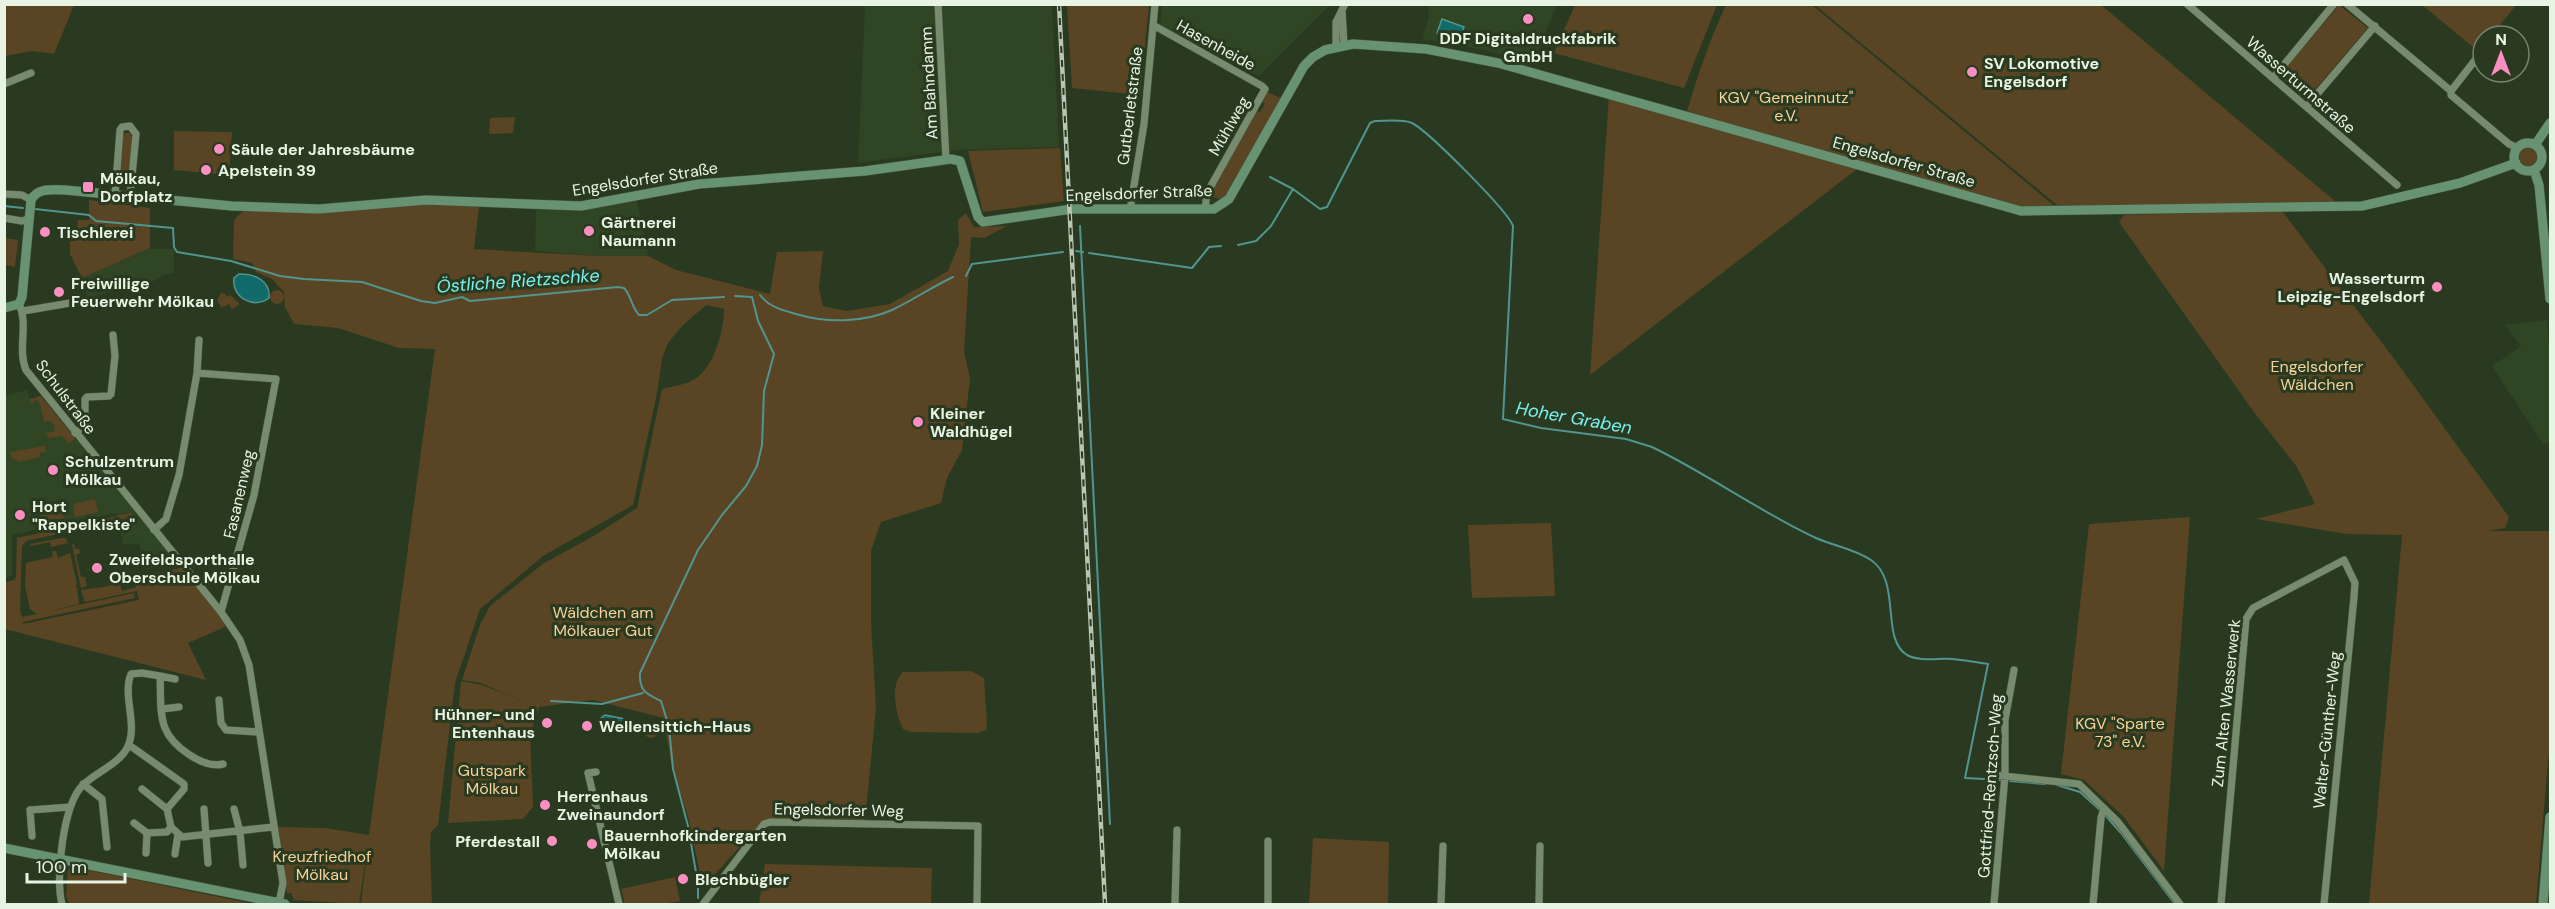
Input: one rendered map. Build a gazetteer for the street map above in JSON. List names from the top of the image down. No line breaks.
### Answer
{"streets":{"main road":["Engelsdorfer Straße"],"street":["Hasenheide","Am Bahndamm","Wasserturmstraße","Gutberletstraße","Mühlweg","Schulstraße","Fasanenweg","Zum Alten Wasserwerk","Walter-Günther-Weg","Gottfried-Rentzsch-Weg","Engelsdorfer Weg"]},"crossings":[["Hasenheide","Gutberletstraße"],["Hasenheide","Mühlweg"],["Am Bahndamm","Engelsdorfer Straße"],["Gutberletstraße","Engelsdorfer Straße"],["Mühlweg","Engelsdorfer Straße"],["Schulstraße","Fasanenweg"],["Zum Alten Wasserwerk","Walter-Günther-Weg"]],"water":["Östliche Rietzschke","Hoher Graben"],"parks":["KGV \"Gemeinnutz\" e.V.","Engelsdorfer Wäldchen","Wäldchen am Mölkauer Gut","KGV \"Sparte 73\" e.V.","Gutspark Mölkau","Kreuzfriedhof Mölkau"],"places":{"other":["DDF Digitaldruckfabrik GmbH","SV Lokomotive Engelsdorf","Säule der Jahresbäume","Apelstein 39","Gärtnerei Naumann","Tischlerei","Wasserturm Leipzig-Engelsdorf","Freiwillige Feuerwehr Mölkau","Kleiner Waldhügel","Schulzentrum Mölkau","Hort \"Rappelkiste\"","Zweifeldsporthalle Oberschule Mölkau","Hühner- und Entenhaus","Wellensittich-Haus","Herrenhaus Zweinaundorf","Pferdestall","Bauernhofkindergarten Mölkau","Blechbügler"],"transit":["Mölkau, Dorfplatz"]},"scale_bar":"100 m","north":"top"}
